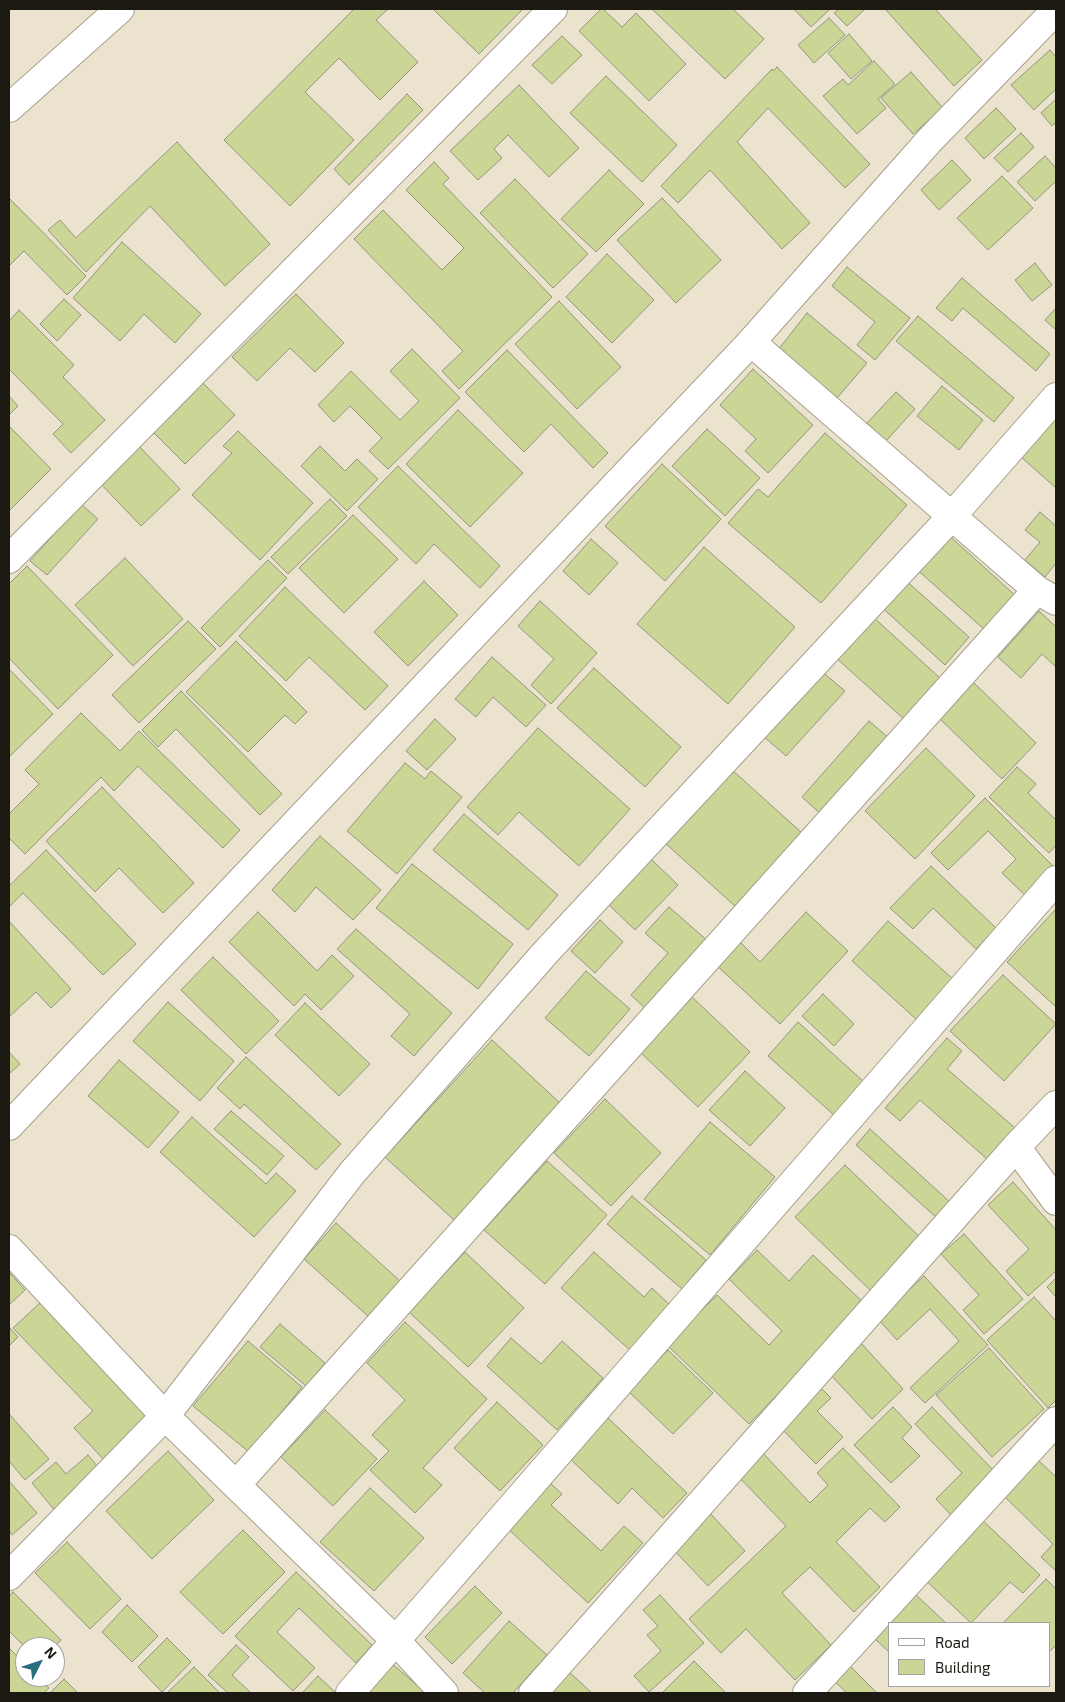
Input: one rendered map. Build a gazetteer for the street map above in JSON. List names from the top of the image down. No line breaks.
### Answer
{"legend":["Road","Building"],"north":"top right"}
